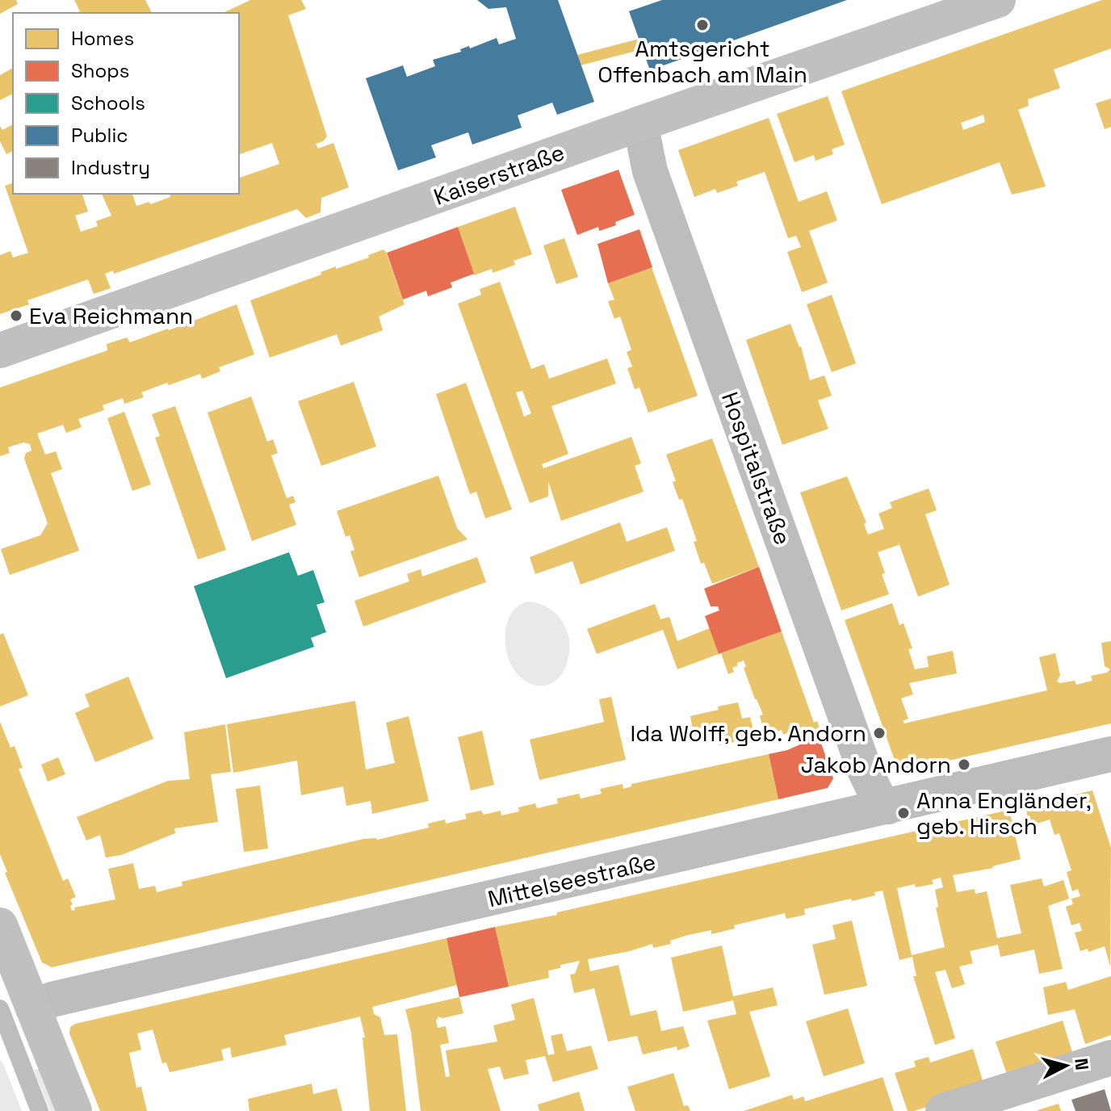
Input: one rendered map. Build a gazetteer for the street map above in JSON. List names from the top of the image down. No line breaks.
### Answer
{"streets":{"main road":["Kaiserstraße"],"street":["Hospitalstraße","Mittelseestraße"]},"crossings":[["Kaiserstraße","Hospitalstraße"],["Hospitalstraße","Mittelseestraße"]],"places":["Amtsgericht Offenbach am Main","Eva Reichmann","Ida Wolff, geb. Andorn","Jakob Andorn","Anna Engländer, geb. Hirsch"],"legend":["Homes","Shops","Schools","Public","Industry"],"north":"right"}
